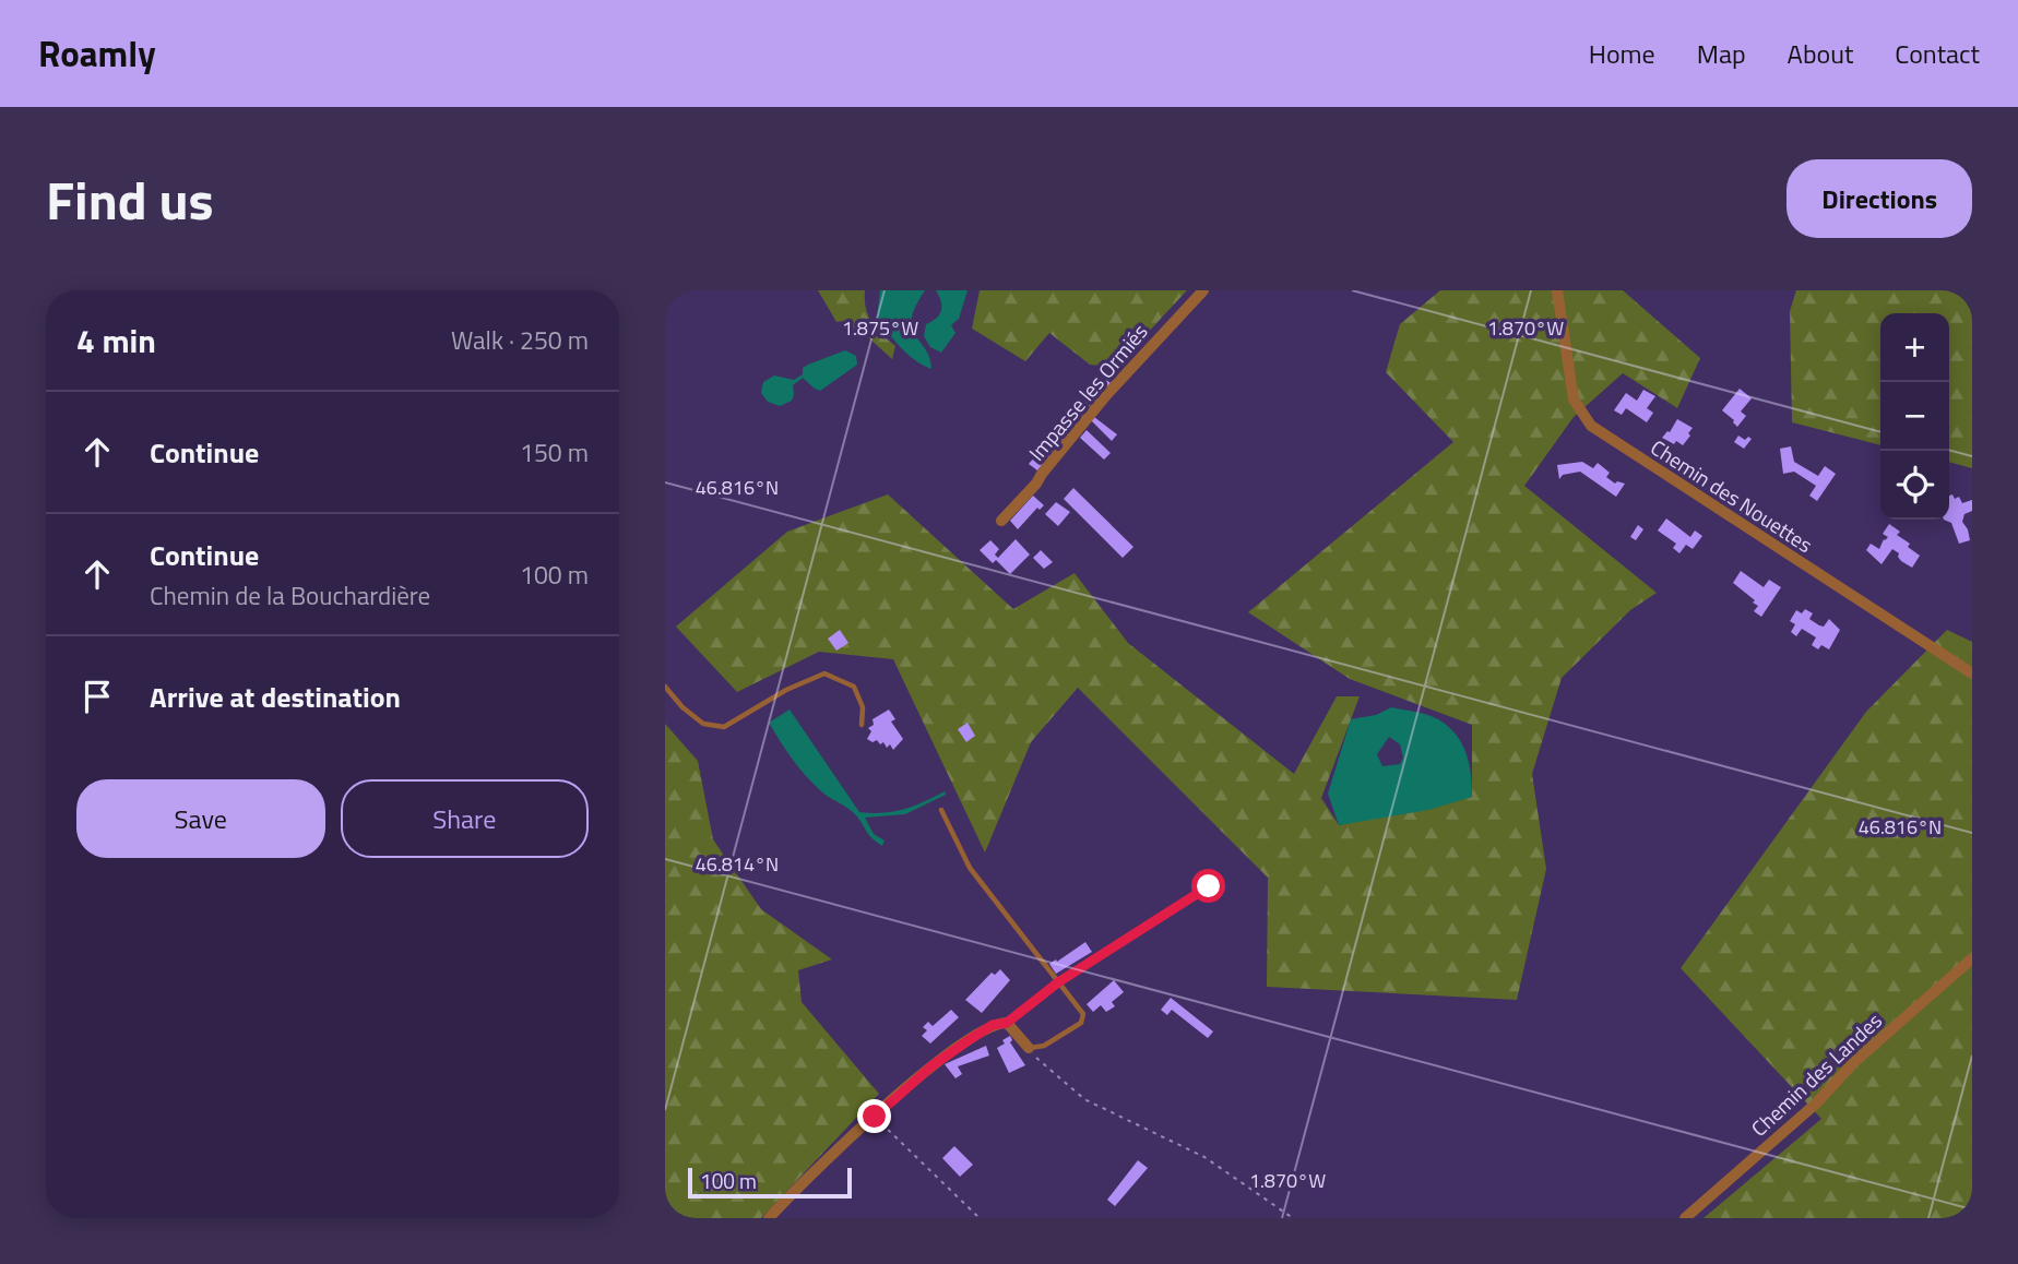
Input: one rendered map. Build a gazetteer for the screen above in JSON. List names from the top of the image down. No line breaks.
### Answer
{"streets":{"street":["Impasse les Ormiés","Chemin des Nouettes","Chemin des Landes"]},"scale_bar":"100 m","page":{"header":"Roamly","nav":["Home","Map","About","Contact"],"title":"Find us","buttons":["Directions",["Save","Share"]],"heading":["4 min","Walk · 250 m"],"map_buttons":["+","−"],"list":[["Continue","150 m"],["Continue","Chemin de la Bouchardière","100 m"],"Arrive at destination"],"scale":"100 m"},"coordinates":["1.875°W","1.870°W","46.816°N","46.814°N"]}
